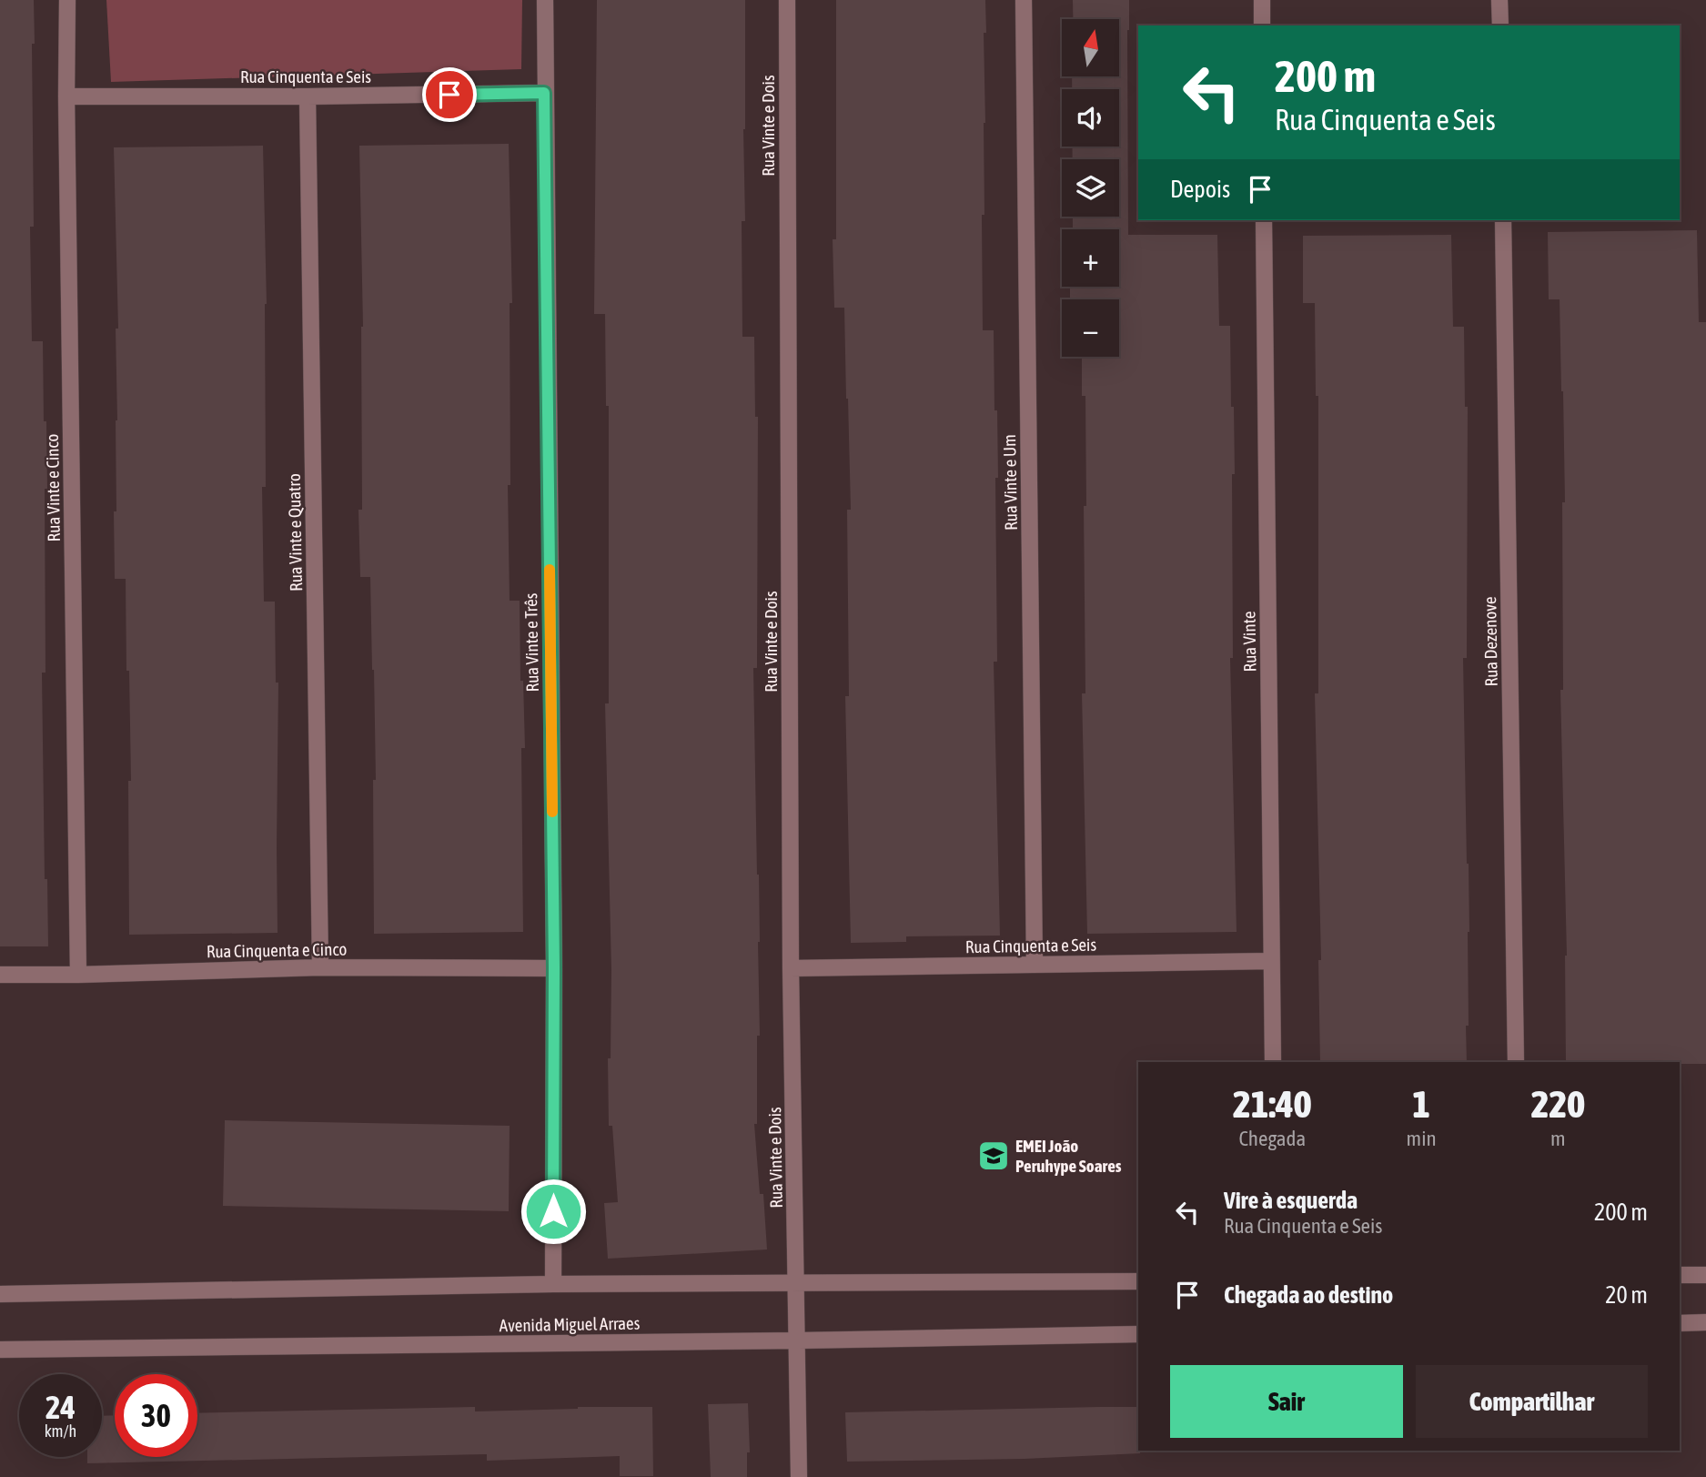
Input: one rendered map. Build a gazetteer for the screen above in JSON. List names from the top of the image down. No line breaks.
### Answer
{"streets":{"street":["Rua Cinquenta e Seis","Rua Vinte e Dois","Rua Vinte e Um","Rua Vinte e Cinco","Rua Vinte e Quatro","Rua Vinte","Rua Dezenove","Rua Vinte e Três","Rua Cinquenta e Cinco","Avenida Miguel Arraes"]},"crossings":[["Rua Cinquenta e Seis","Rua Vinte e Dois"],["Rua Cinquenta e Seis","Rua Vinte e Um"],["Rua Cinquenta e Seis","Rua Vinte e Cinco"],["Rua Cinquenta e Seis","Rua Vinte e Quatro"],["Rua Cinquenta e Seis","Rua Vinte"],["Rua Cinquenta e Seis","Rua Vinte e Três"],["Rua Vinte e Dois","Avenida Miguel Arraes"],["Rua Vinte e Cinco","Rua Cinquenta e Cinco"],["Rua Vinte e Quatro","Rua Cinquenta e Cinco"],["Rua Vinte e Três","Rua Cinquenta e Cinco"]],"places":{"school or university":["EMEI João Peruhype Soares"]},"north":"top","page":{"map_buttons":["+","−"],"turn":["200 m","Rua Cinquenta e Seis"],"then":"Depois","eta":["21:40","Chegada","1","min","220","m"],"list":[{"name":"Vire à esquerda","note":"Rua Cinquenta e Seis","value":"200 m"},{"name":"Chegada ao destino","value":"20 m"}],"buttons":["Sair","Compartilhar"],"speed":"24 km/h","limit":"30"}}
